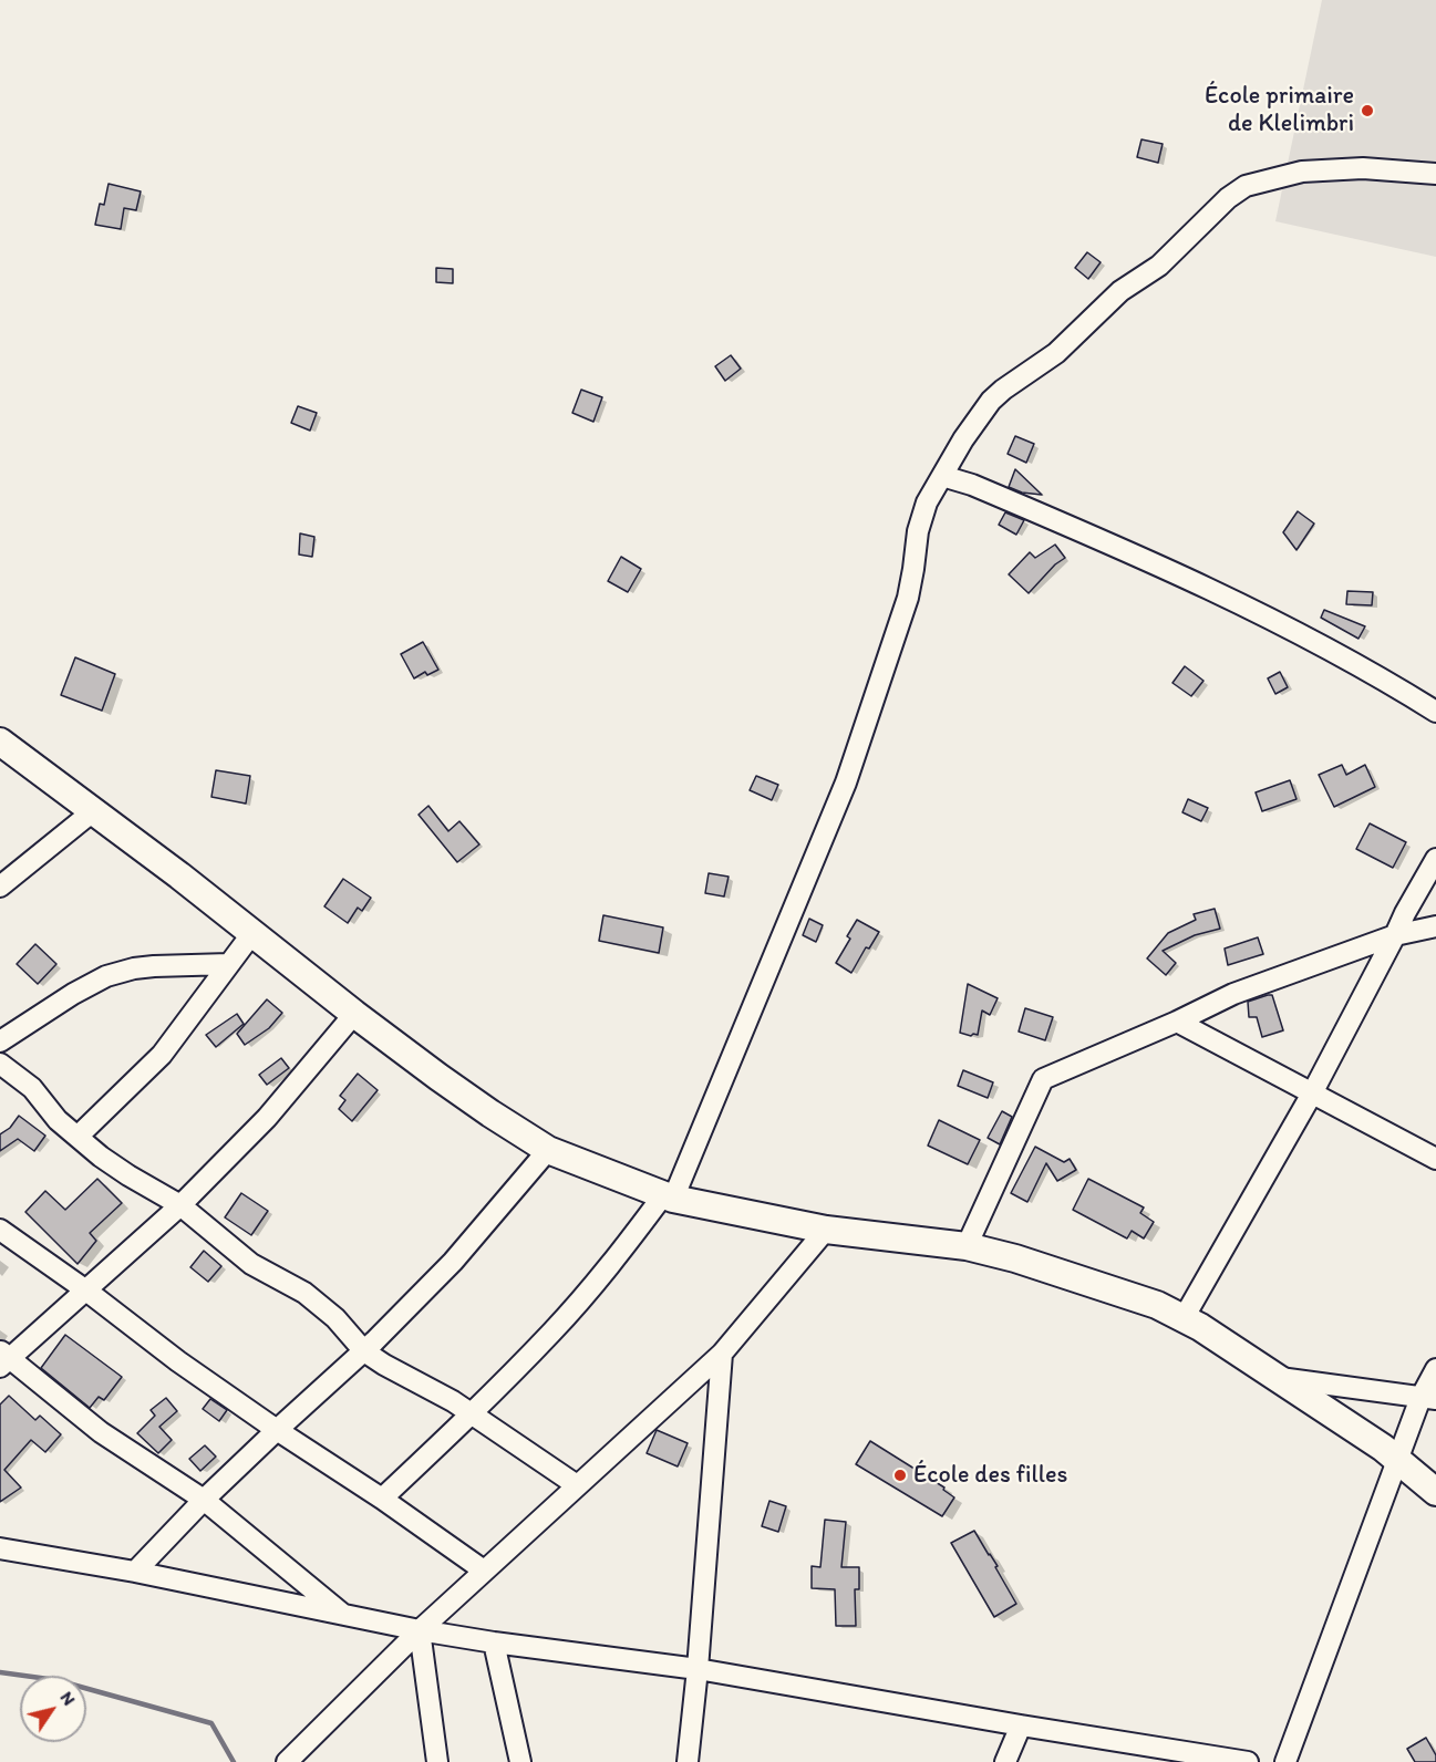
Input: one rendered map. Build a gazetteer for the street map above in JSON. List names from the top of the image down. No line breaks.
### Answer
{"places":["École primaire de Klelimbri","École des filles"],"north":"top right"}
